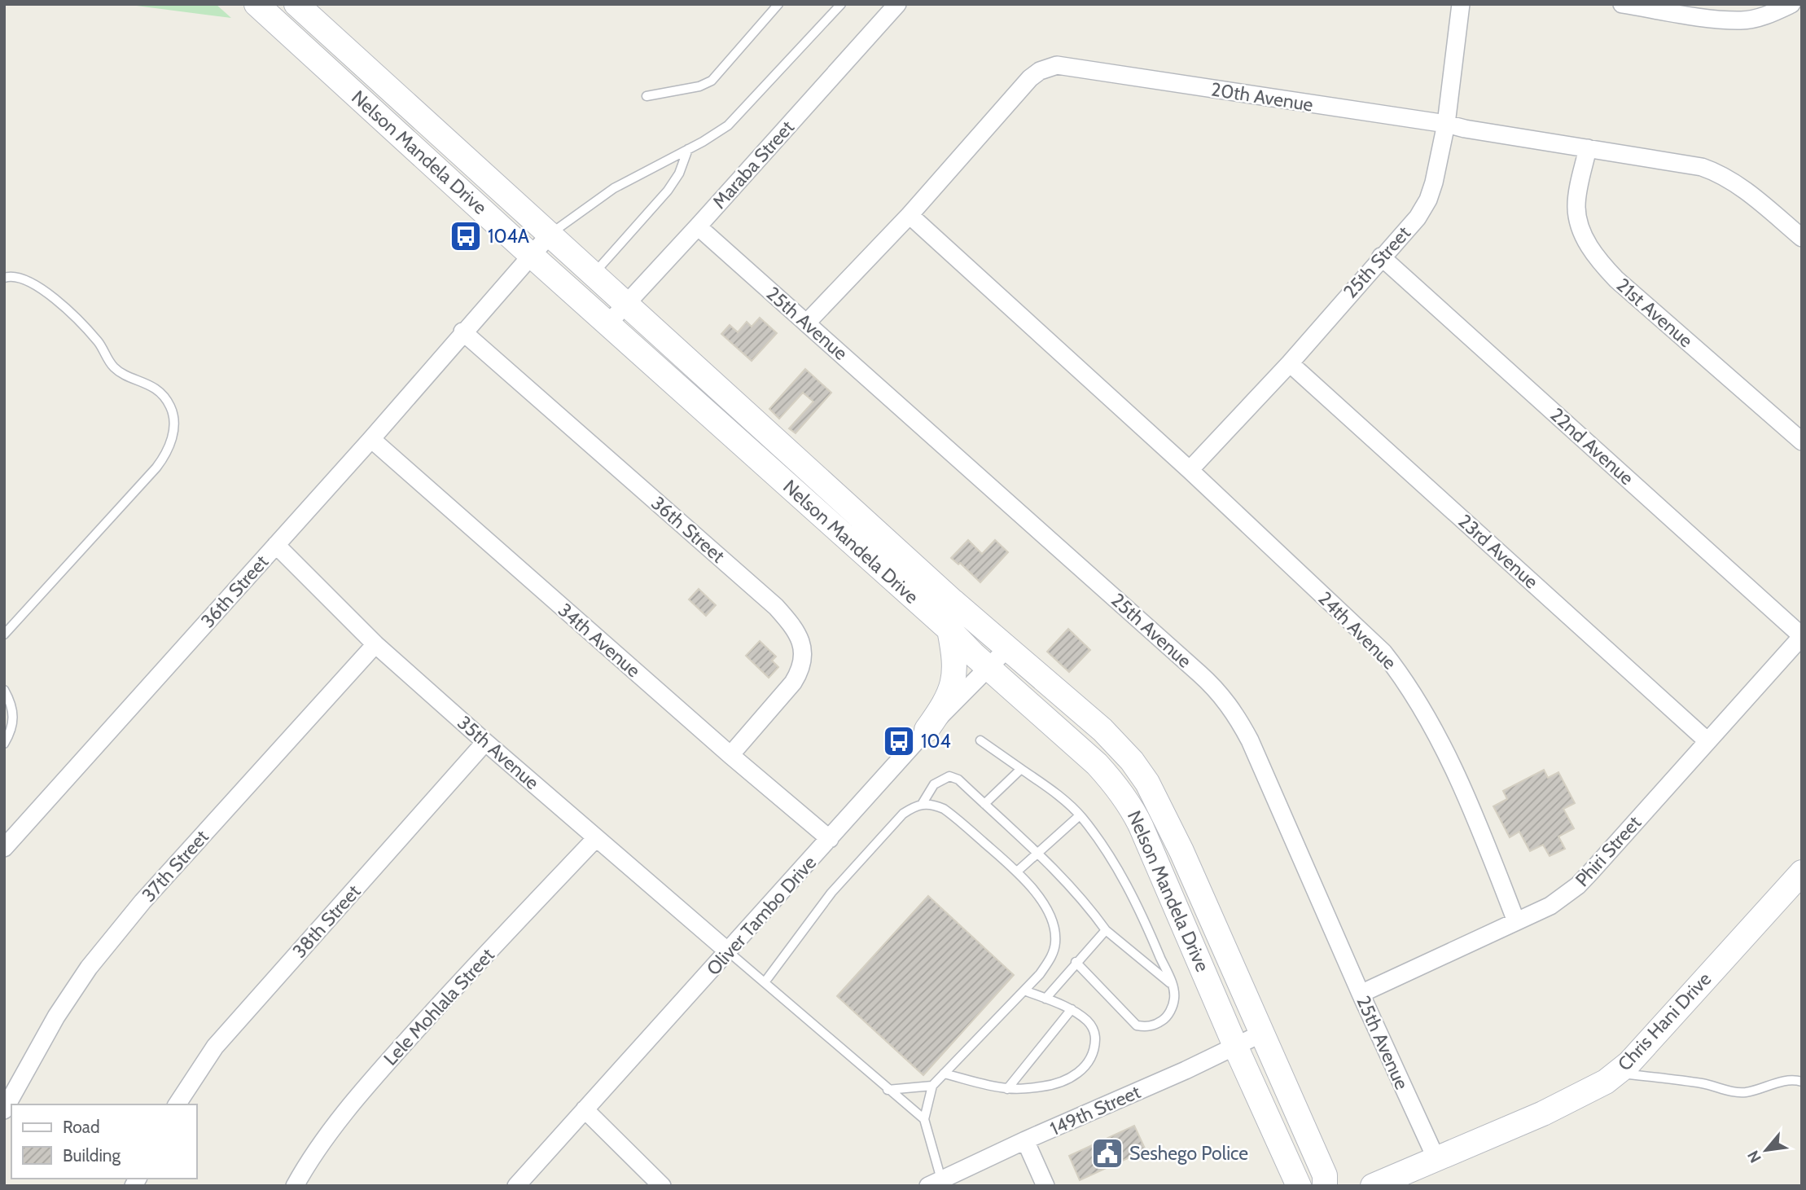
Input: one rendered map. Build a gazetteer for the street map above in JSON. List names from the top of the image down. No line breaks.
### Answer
{"streets":{"main road":["Nelson Mandela Drive","Chris Hani Drive"],"street":["20th Avenue","Maraba Street","25th Street","21st Avenue","25th Avenue","22nd Avenue","36th Street","23rd Avenue","24th Avenue","34th Avenue","35th Avenue","Phiri Street","37th Street","Oliver Tambo Drive","38th Street","Lele Mohlala Street","149th Street"]},"crossings":[["20th Avenue","25th Street"],["20th Avenue","21st Avenue"],["20th Avenue","25th Avenue"],["20th Avenue","24th Avenue"],["Nelson Mandela Drive","Maraba Street"],["Nelson Mandela Drive","36th Street"],["Nelson Mandela Drive","Oliver Tambo Drive"],["Nelson Mandela Drive","149th Street"],["Maraba Street","25th Avenue"],["25th Street","22nd Avenue"],["25th Street","23rd Avenue"],["25th Street","24th Avenue"],["25th Avenue","Phiri Street"],["25th Avenue","Chris Hani Drive"],["22nd Avenue","Phiri Street"],["36th Street","34th Avenue"],["36th Street","35th Avenue"],["23rd Avenue","Phiri Street"],["24th Avenue","Phiri Street"],["34th Avenue","Oliver Tambo Drive"],["35th Avenue","37th Street"],["35th Avenue","Oliver Tambo Drive"],["35th Avenue","38th Street"],["35th Avenue","Lele Mohlala Street"]],"places":{"bus stop":["104A","104"],"public building":["Seshego Police"]},"legend":["Road","Building"],"north":"bottom left"}
